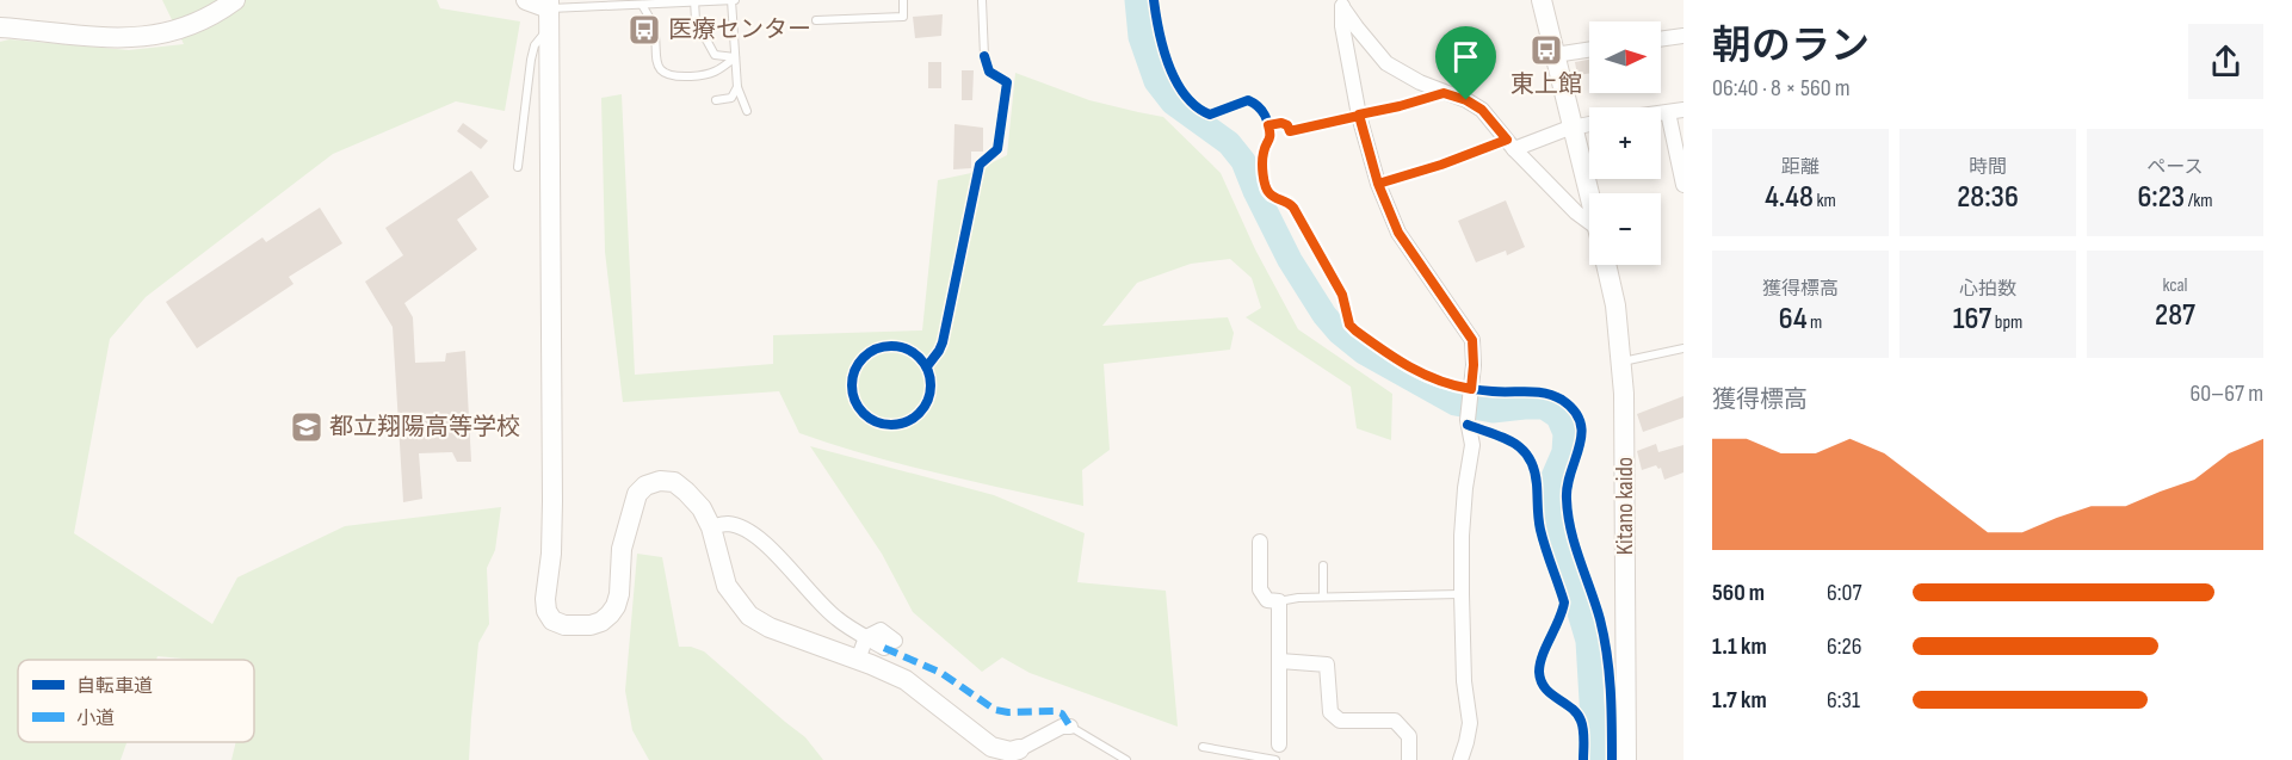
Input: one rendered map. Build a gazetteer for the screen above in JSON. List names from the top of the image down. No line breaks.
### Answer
{"streets":{"street":["Kitano kaido"]},"places":{"bus stop":["医療センター","東上館"],"school or university":["都立翔陽高等学校"]},"legend":["自転車道","小道"],"north":"right","page":{"heading":["朝のラン","06:40 · 8 × 560 m"],"map_buttons":["+","−"],"stats":[["距離","4.48 km"],["時間","28:36"],["ペース","6:23 /km"],["獲得標高","64 m"],["心拍数","167 bpm"],["kcal","287"]],"chart":["獲得標高","60–67 m"],"list":[{"name":"560 m","note":"6:07"},{"name":"1.1 km","note":"6:26"},{"name":"1.7 km","note":"6:31"}]}}
